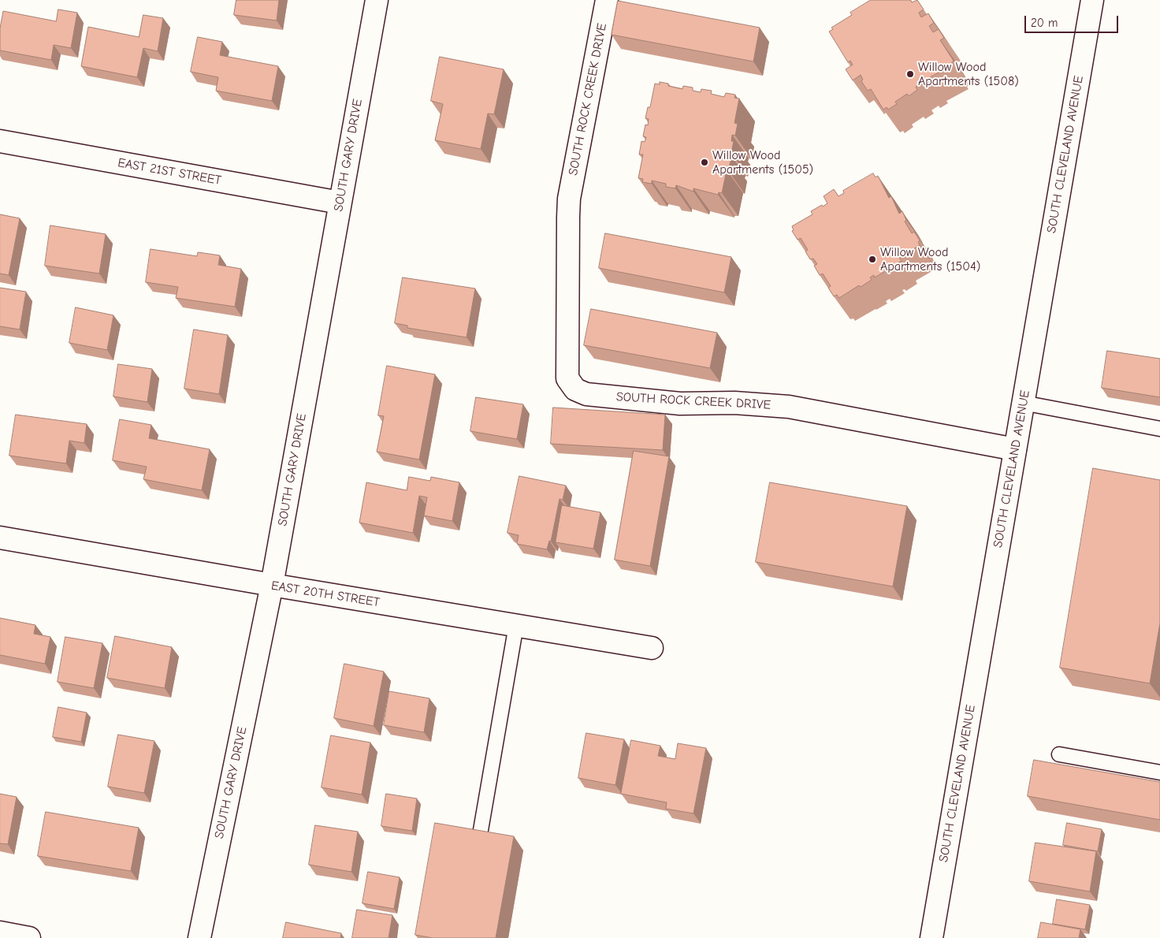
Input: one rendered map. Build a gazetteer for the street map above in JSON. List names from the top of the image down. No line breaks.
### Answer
{"streets":{"street":["SOUTH ROCK CREEK DRIVE","SOUTH CLEVELAND AVENUE","SOUTH GARY DRIVE","EAST 21ST STREET","EAST 20TH STREET"]},"crossings":[["SOUTH ROCK CREEK DRIVE","SOUTH CLEVELAND AVENUE"],["SOUTH GARY DRIVE","EAST 21ST STREET"],["SOUTH GARY DRIVE","EAST 20TH STREET"]],"places":["Willow Wood Apartments (1508)","Willow Wood Apartments (1505)","Willow Wood Apartments (1504)"],"scale_bar":"20 m"}
